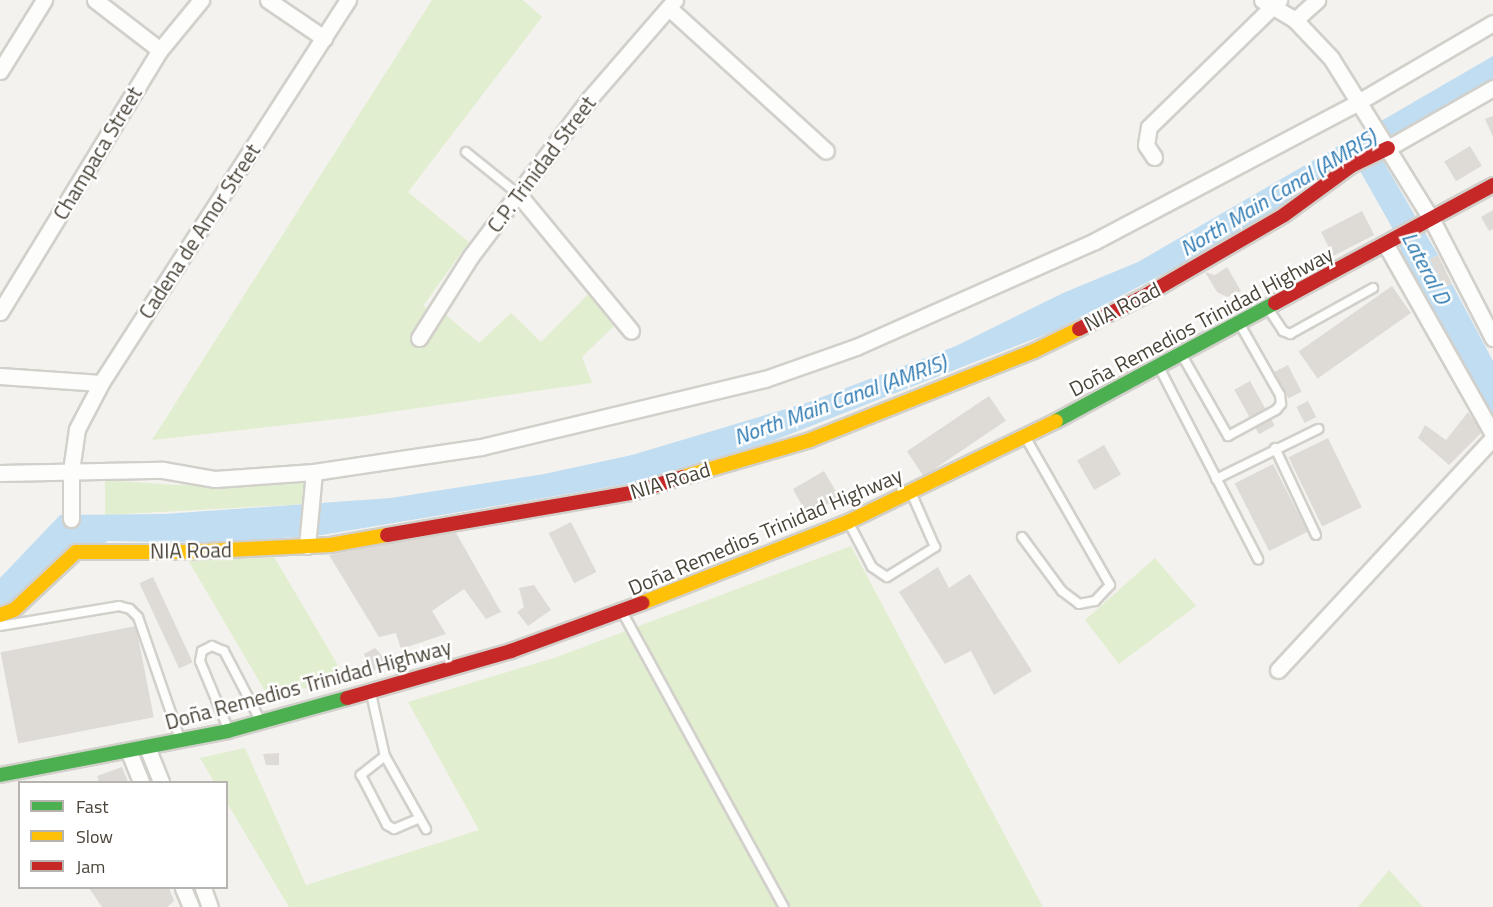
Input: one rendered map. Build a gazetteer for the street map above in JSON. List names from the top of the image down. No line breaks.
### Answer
{"streets":{"main road":["NIA Road","Doña Remedios Trinidad Highway"],"street":["Champaca Street","C.P. Trinidad Street","Cadena de Amor Street"]},"water":["North Main Canal (AMRIS)","Lateral D"],"legend":["Fast","Slow","Jam"]}
